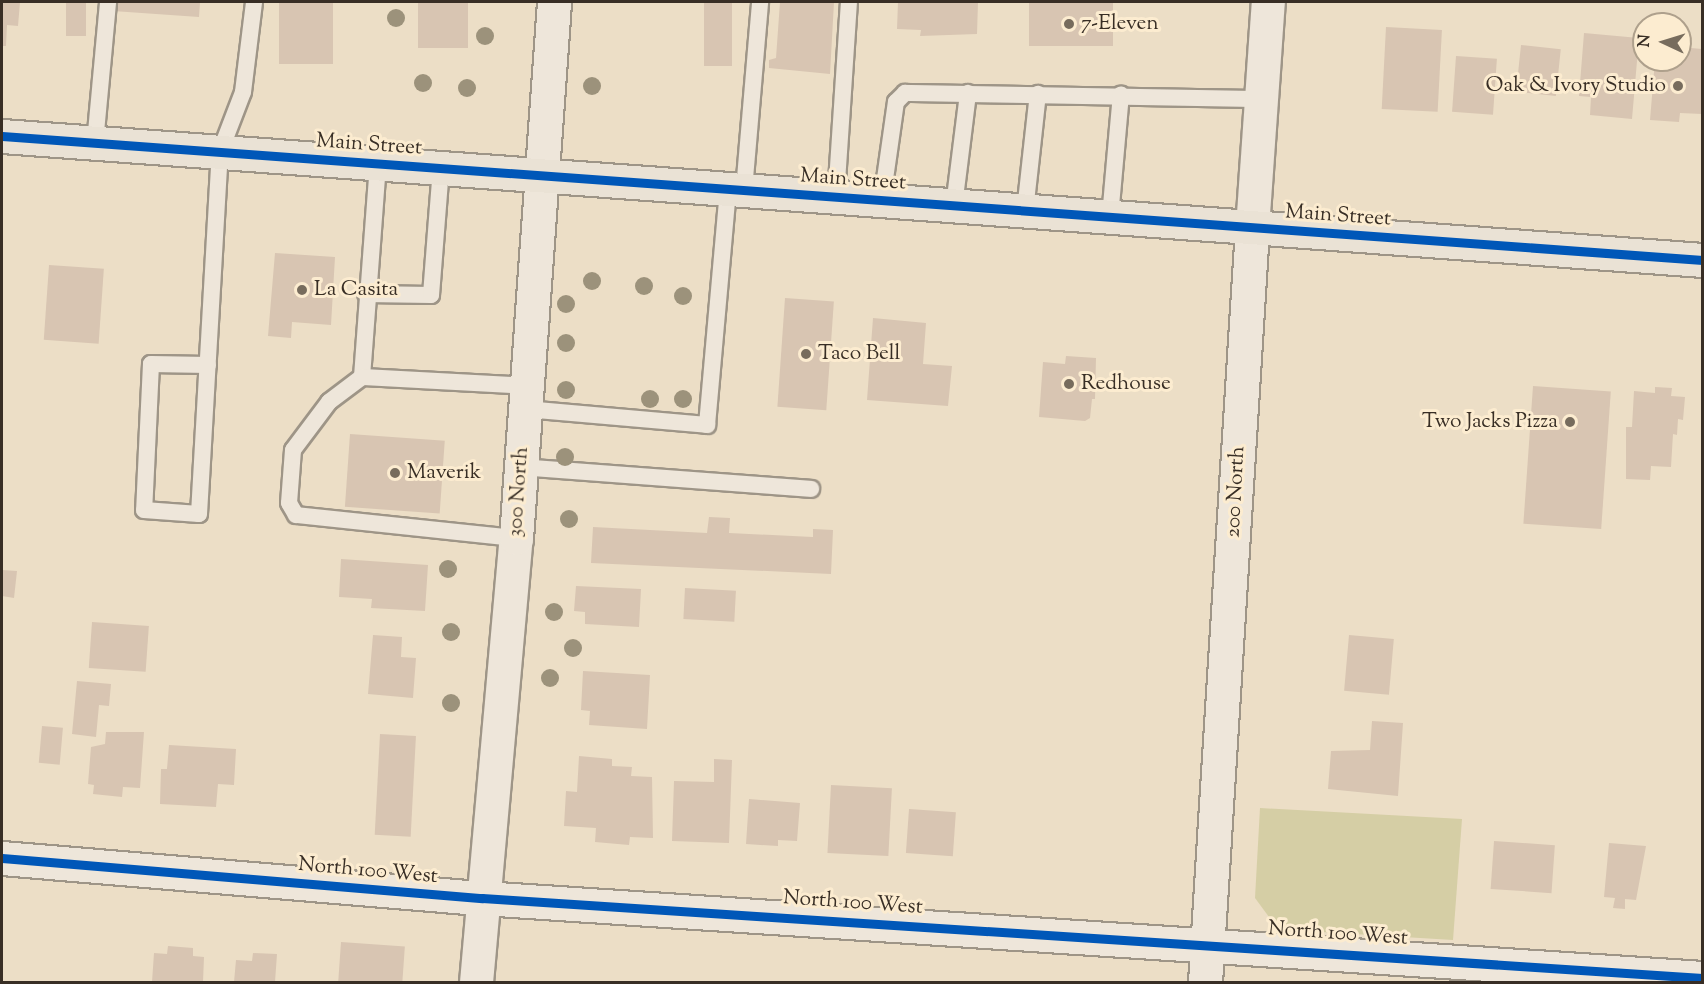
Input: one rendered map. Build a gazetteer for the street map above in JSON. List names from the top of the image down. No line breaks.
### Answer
{"streets":{"main road":["Main Street"],"street":["300 North","200 North","North 100 West"]},"crossings":[["Main Street","300 North"],["Main Street","200 North"],["300 North","North 100 West"],["200 North","North 100 West"]],"places":["7-Eleven","Oak & Ivory Studio","La Casita","Taco Bell","Redhouse","Two Jacks Pizza","Maverik"],"north":"left"}
